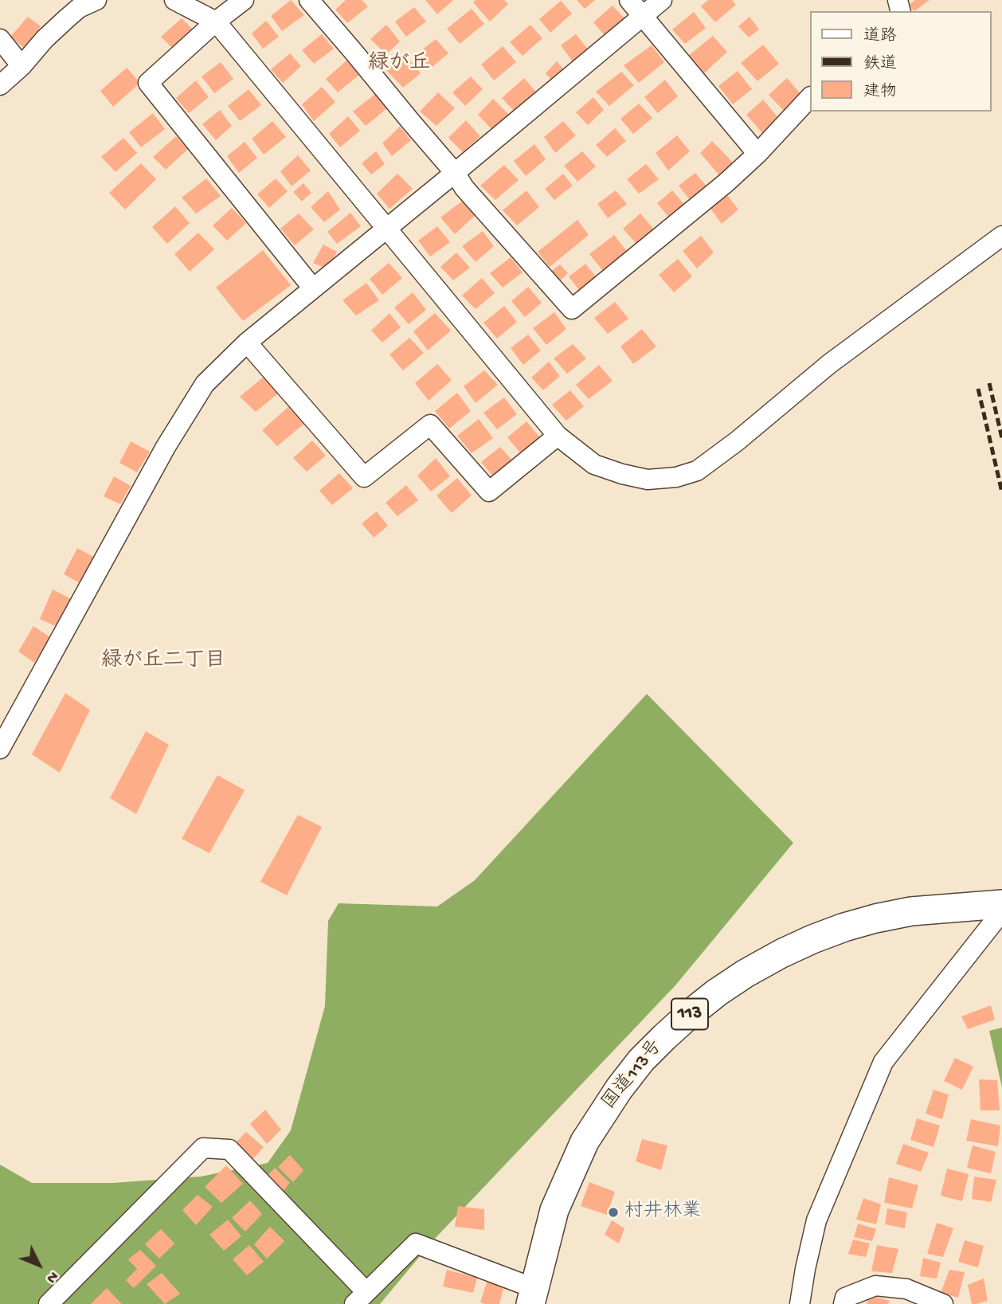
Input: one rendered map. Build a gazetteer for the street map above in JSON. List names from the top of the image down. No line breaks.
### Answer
{"streets":{"highway":["113","国道113号"]},"districts":["緑が丘","緑が丘二丁目"],"places":["村井林業"],"legend":["道路","鉄道","建物"],"north":"bottom right"}
